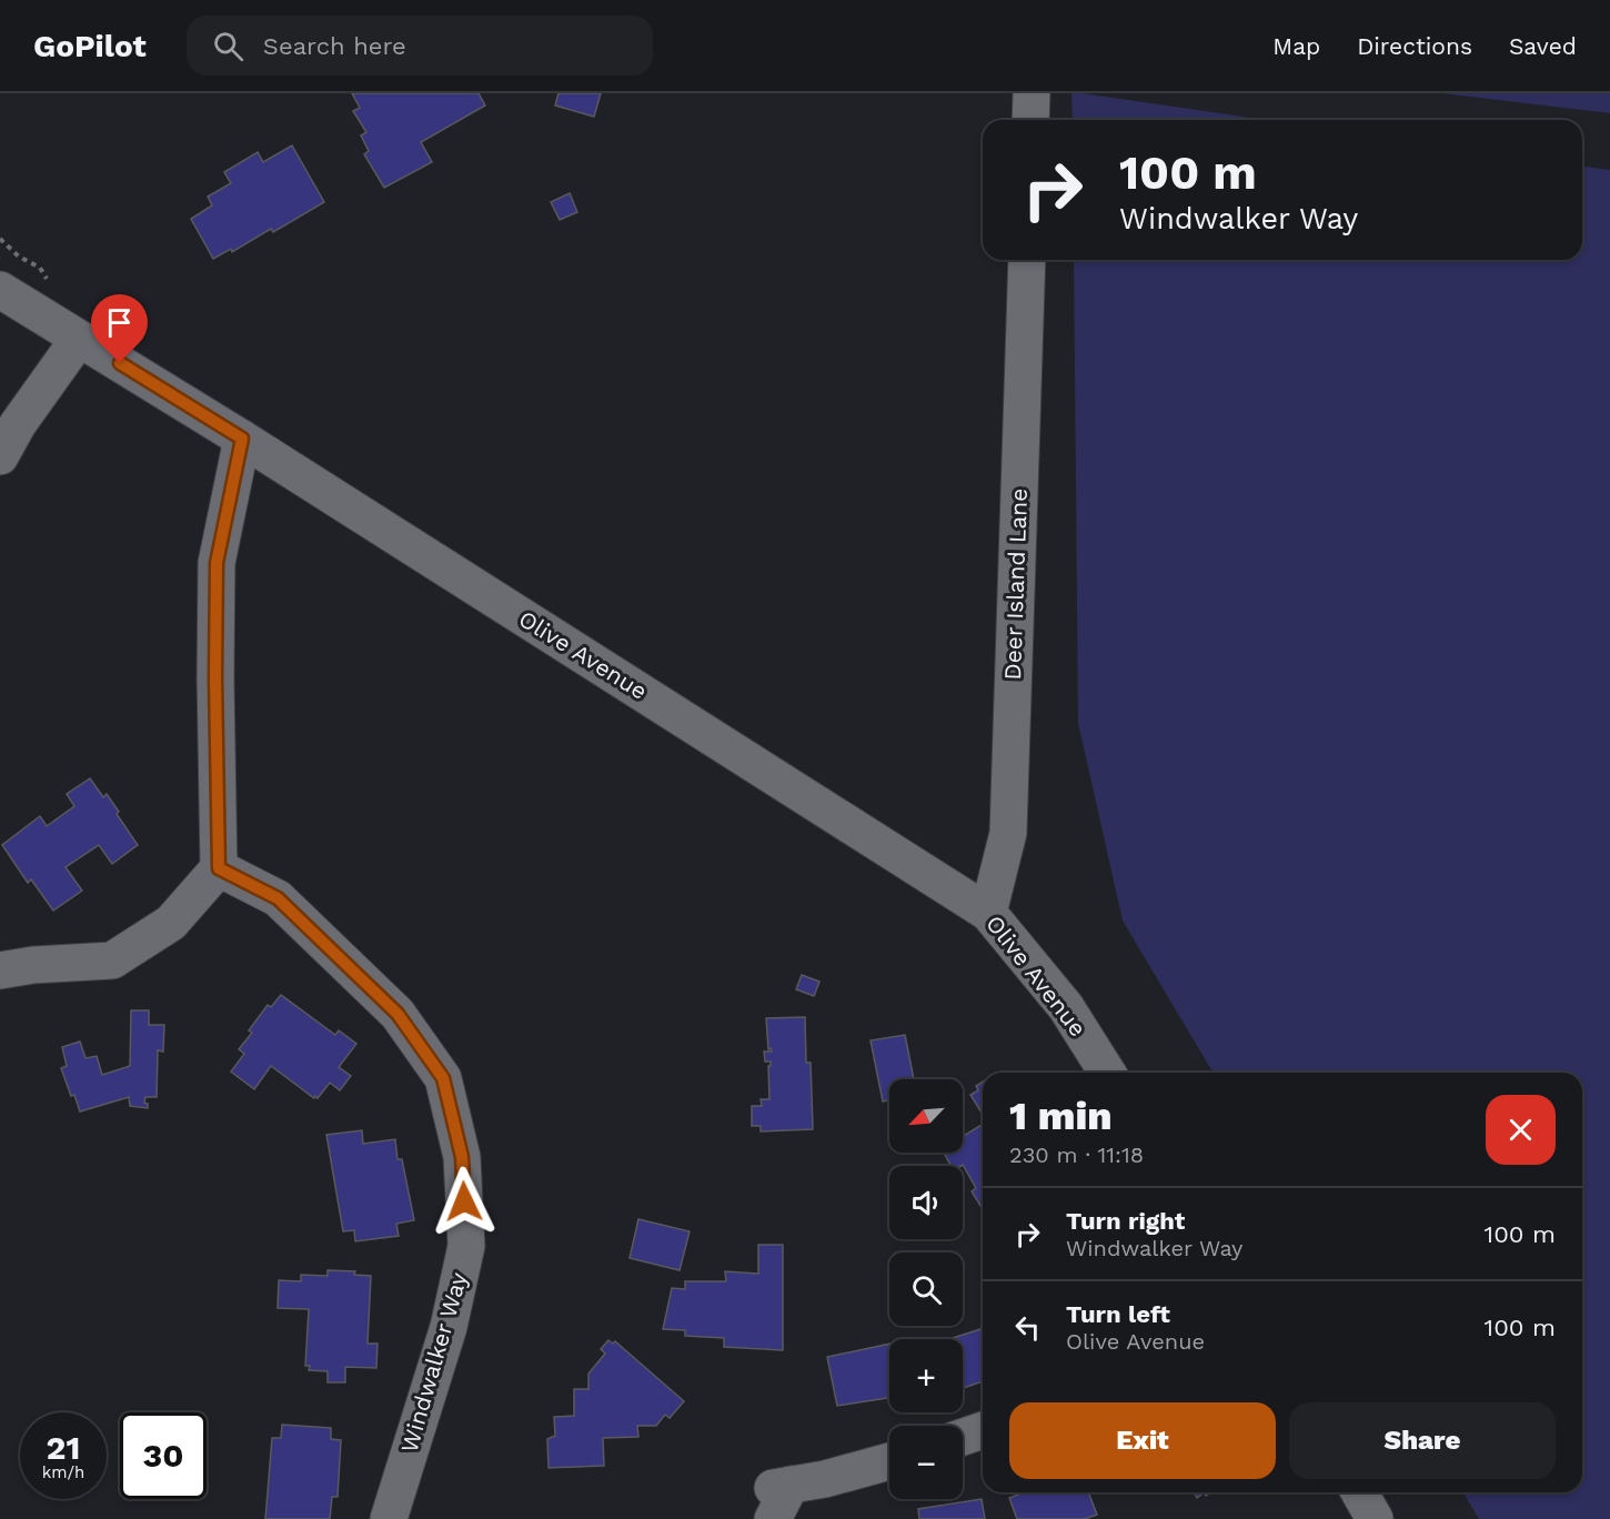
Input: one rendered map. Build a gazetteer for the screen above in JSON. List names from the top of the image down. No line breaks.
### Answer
{"streets":{"street":["Deer Island Lane","Olive Avenue","Windwalker Way"]},"crossings":[["Deer Island Lane","Olive Avenue"]],"north":"bottom left","page":{"header":"GoPilot","search":"Search here","nav":["Map","Directions","Saved"],"turn":["100 m","Windwalker Way"],"heading":["1 min","230 m · 11:18"],"map_buttons":["+","−"],"list":[{"name":"Turn right","note":"Windwalker Way","value":"100 m"},{"name":"Turn left","note":"Olive Avenue","value":"100 m"}],"buttons":["Exit","Share"],"speed":"21 km/h","limit":"30"}}
